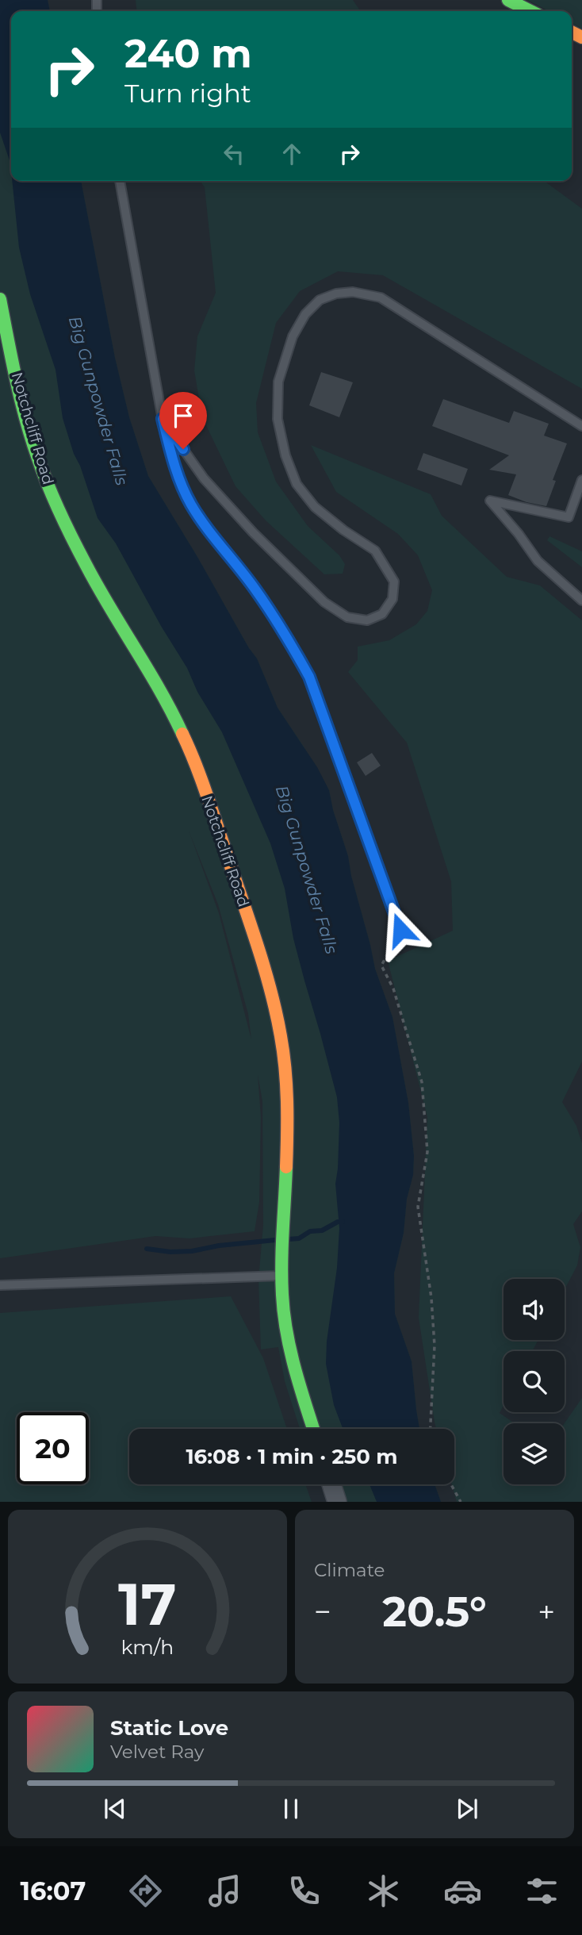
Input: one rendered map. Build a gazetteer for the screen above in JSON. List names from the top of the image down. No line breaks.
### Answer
{"streets":{"street":["Notchcliff Road"]},"water":["Big Gunpowder Falls"],"page":{"turn":["240 m","Turn right"],"limit":"20","trip":"16:08 · 1 min · 250 m","tile":"Climate","heat":["−","20.5°","+"],"song":["Static Love","Velvet Ray"],"tabs":"16:07","gauge":["17","km/h"]}}
